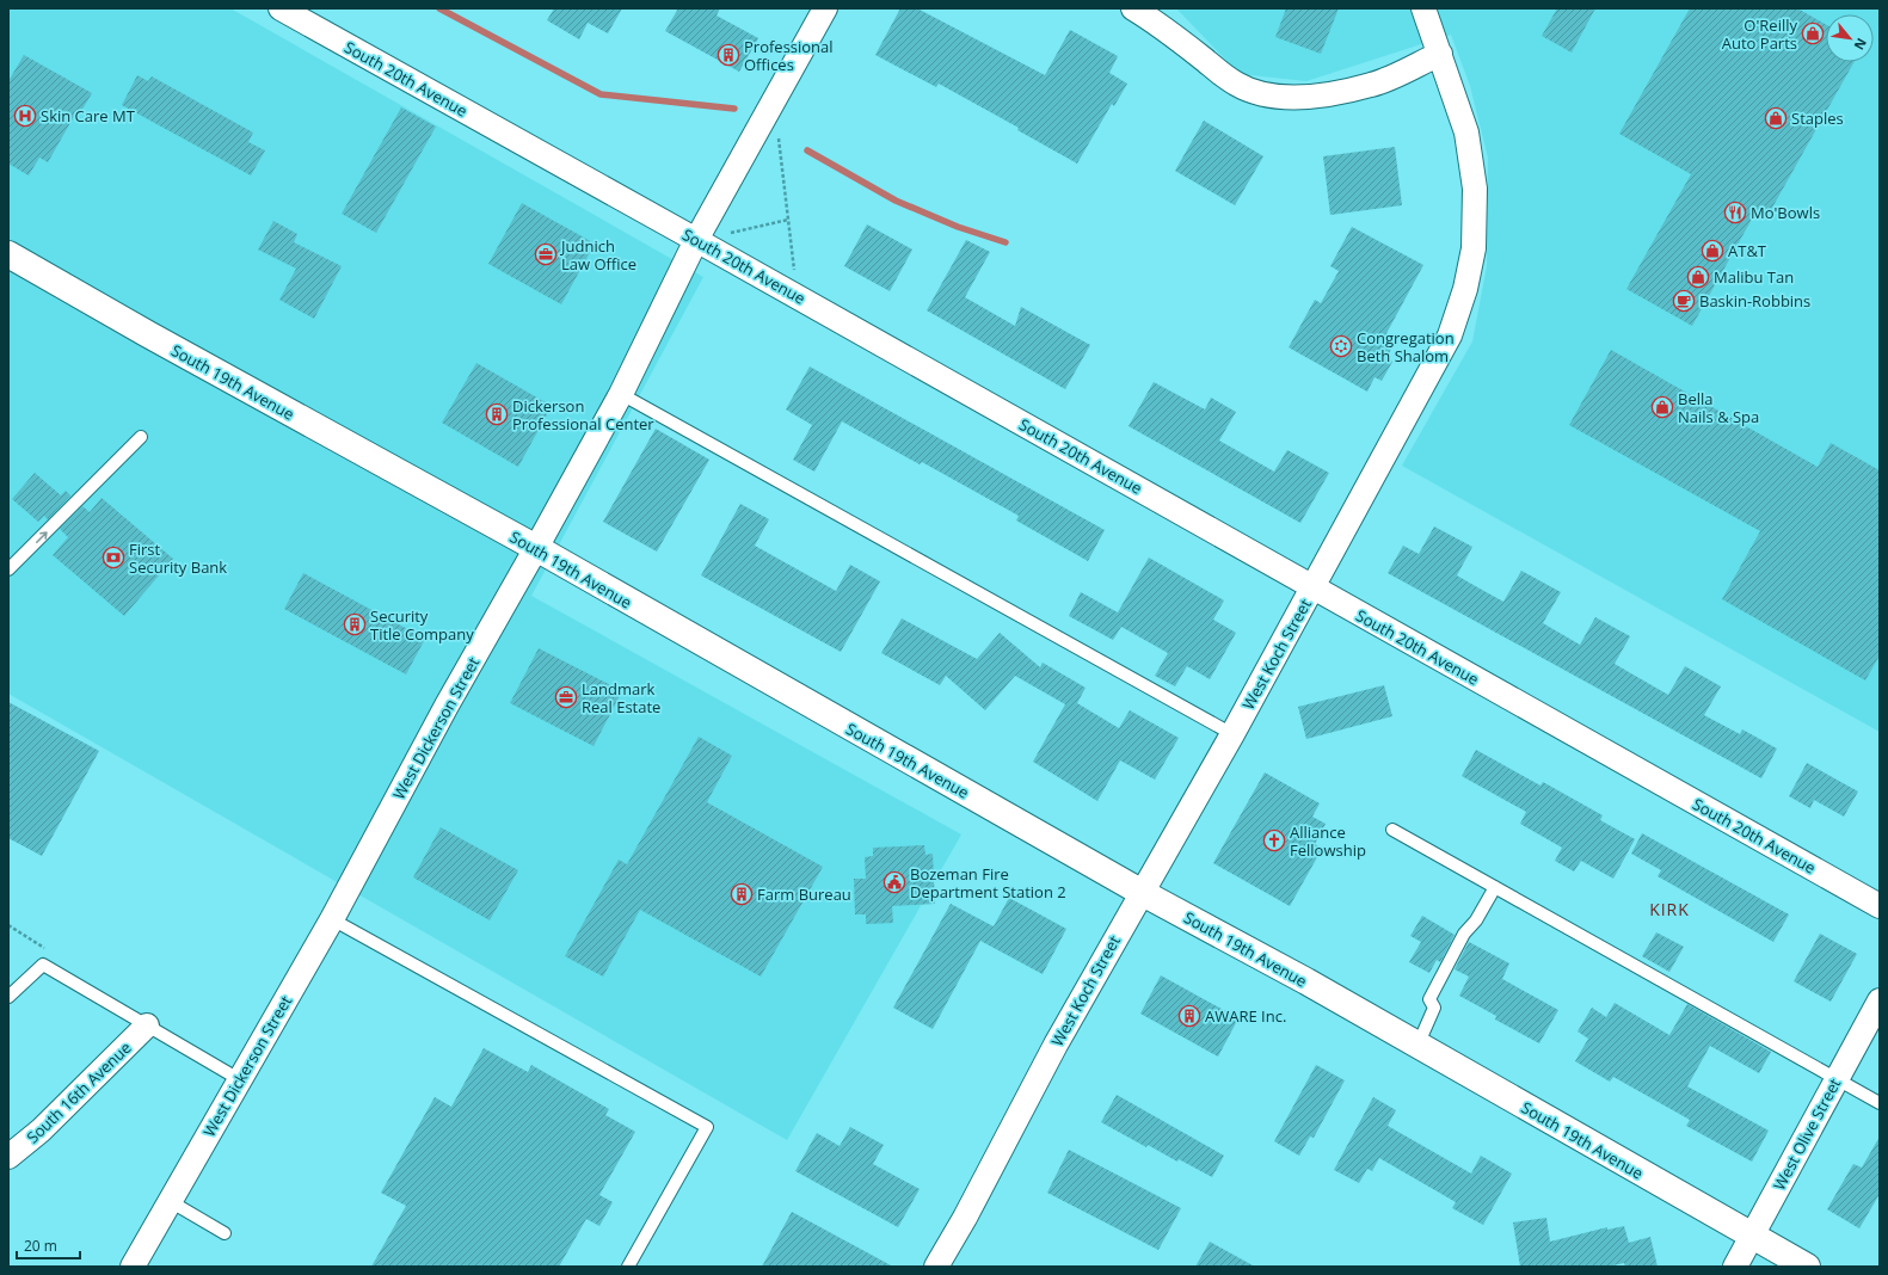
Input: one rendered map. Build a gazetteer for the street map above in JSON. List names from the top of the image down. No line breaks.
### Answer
{"streets":{"main road":["South 19th Avenue"],"street":["South 20th Avenue","West Koch Street","West Dickerson Street","South 16th Avenue","West Olive Street"]},"crossings":[["South 20th Avenue","West Koch Street"],["South 20th Avenue","West Dickerson Street"],["South 19th Avenue","West Koch Street"],["South 19th Avenue","West Dickerson Street"],["South 19th Avenue","West Olive Street"]],"districts":["KIRK"],"places":{"shop":["O'Reilly Auto Parts","Staples","AT&T","Malibu Tan","Bella Nails & Spa"],"building":["Professional Offices","Dickerson Professional Center","Security Title Company","Farm Bureau","AWARE Inc."],"hospital":["Skin Care MT"],"restaurant":["Mo'Bowls"],"office":["Judnich Law Office","Landmark Real Estate"],"cafe":["Baskin-Robbins"],"synagogue":["Congregation Beth Shalom"],"bank":["First Security Bank"],"church":["Alliance Fellowship"],"public building":["Bozeman Fire Department Station 2"]},"scale_bar":"20 m","north":"bottom right"}
